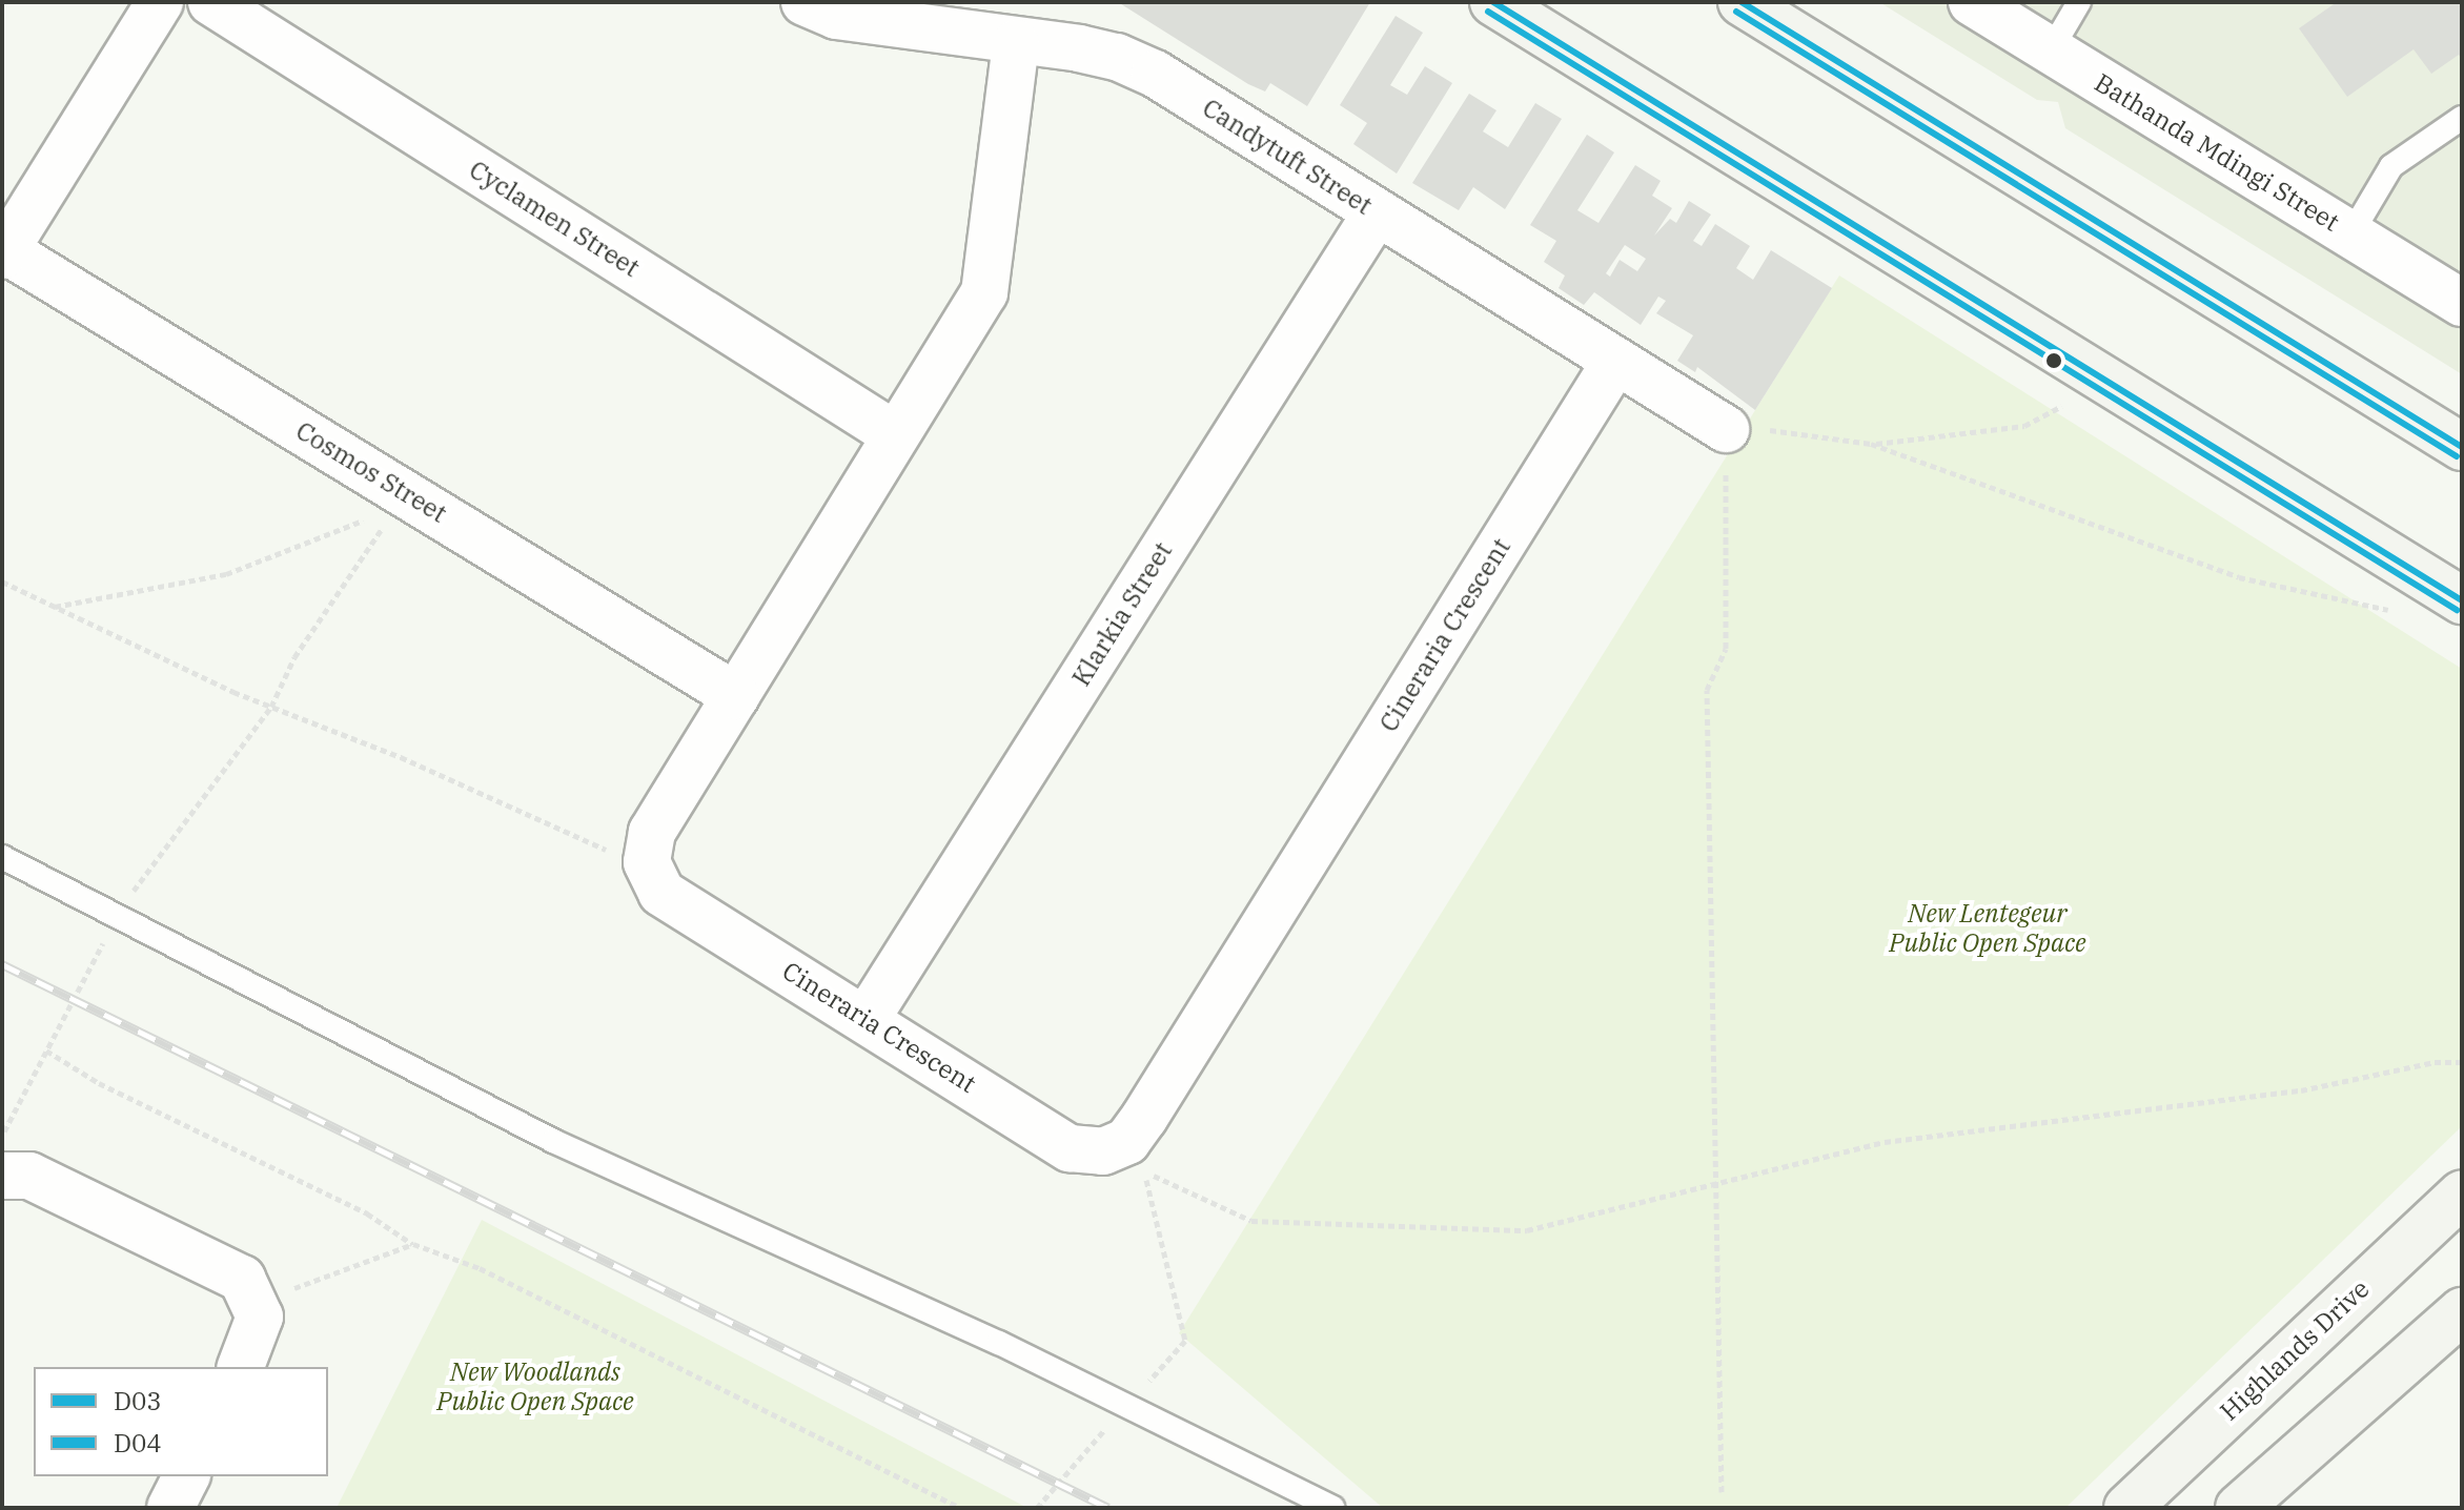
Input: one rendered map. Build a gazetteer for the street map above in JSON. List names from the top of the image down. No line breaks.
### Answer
{"streets":{"main road":["Highlands Drive"],"street":["Bathanda Mdingi Street","Candytuft Street","Cyclamen Street","Cosmos Street","Klarkia Street","Cineraria Crescent"]},"crossings":[["Candytuft Street","Klarkia Street"],["Candytuft Street","Cineraria Crescent"],["Klarkia Street","Cineraria Crescent"]],"parks":["New Lentegeur Public Open Space","New Woodlands Public Open Space"],"lines":["transit line D03","transit line D04"],"legend":["D03","D04"]}
